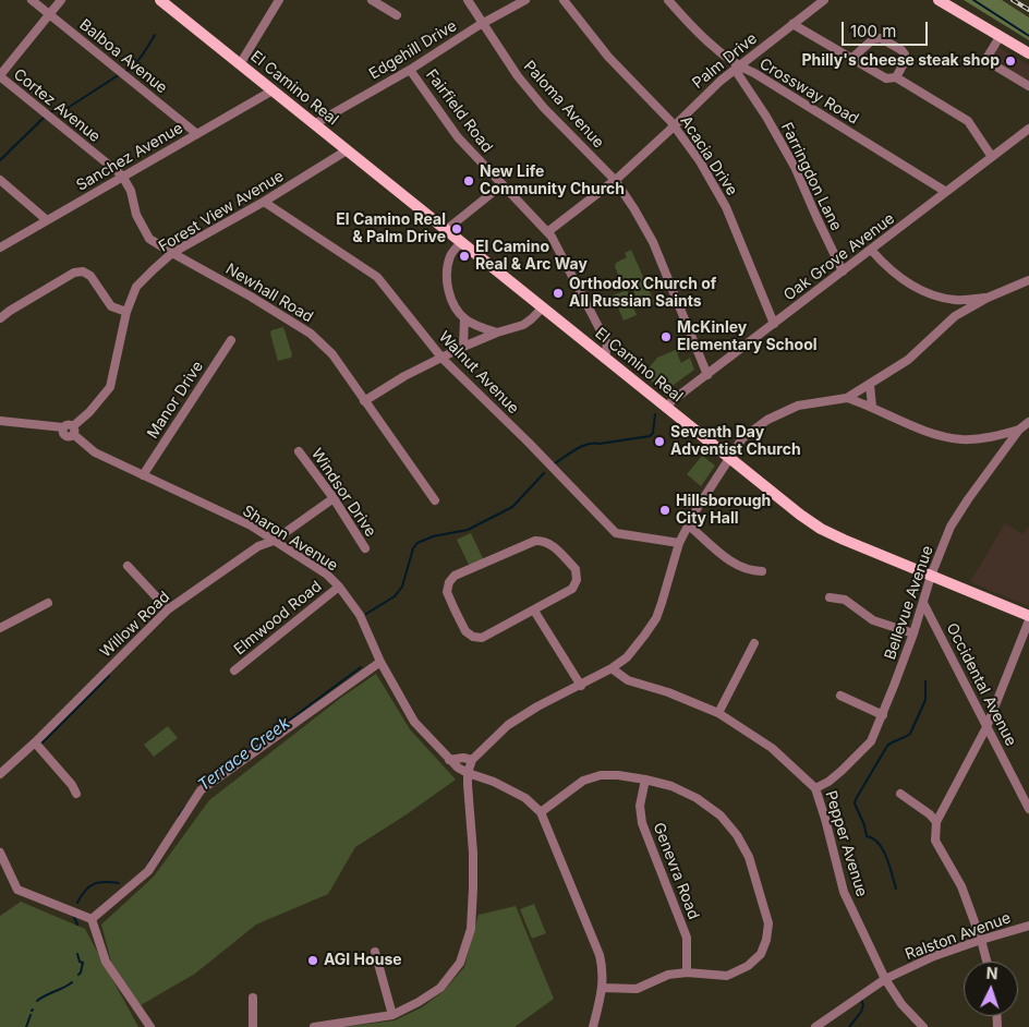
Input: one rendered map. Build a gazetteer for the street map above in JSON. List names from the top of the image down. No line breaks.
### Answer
{"streets":{"main road":["El Camino Real"],"street":["Edgehill Drive","Balboa Avenue","Palm Drive","Crossway Road","Paloma Avenue","Cortez Avenue","Fairfield Road","Acacia Drive","Sanchez Avenue","Farringdon Lane","Forest View Avenue","Oak Grove Avenue","Newhall Road","Walnut Avenue","Manor Drive","Windsor Drive","Sharon Avenue","Bellevue Avenue","Elmwood Road","Willow Road","Occidental Avenue","Pepper Avenue","Genevra Road","Ralston Avenue"]},"crossings":[["Edgehill Drive","El Camino Real"],["Edgehill Drive","Paloma Avenue"],["Edgehill Drive","Fairfield Road"],["Balboa Avenue","Sanchez Avenue"],["Palm Drive","Crossway Road"],["Palm Drive","Paloma Avenue"],["Palm Drive","Fairfield Road"],["Palm Drive","Acacia Drive"],["Palm Drive","Farringdon Lane"],["El Camino Real","Fairfield Road"],["El Camino Real","Sanchez Avenue"],["El Camino Real","Forest View Avenue"],["El Camino Real","Oak Grove Avenue"],["El Camino Real","Bellevue Avenue"],["Crossway Road","Farringdon Lane"],["Crossway Road","Oak Grove Avenue"],["Paloma Avenue","Oak Grove Avenue"],["Cortez Avenue","Sanchez Avenue"],["Cortez Avenue","Newhall Road"],["Acacia Drive","Oak Grove Avenue"],["Sanchez Avenue","Newhall Road"],["Farringdon Lane","Oak Grove Avenue"],["Forest View Avenue","Newhall Road"],["Forest View Avenue","Walnut Avenue"],["Forest View Avenue","Sharon Avenue"],["Manor Drive","Sharon Avenue"],["Windsor Drive","Willow Road"],["Sharon Avenue","Elmwood Road"],["Sharon Avenue","Willow Road"],["Bellevue Avenue","Occidental Avenue"],["Bellevue Avenue","Pepper Avenue"],["Pepper Avenue","Ralston Avenue"]],"water":["Terrace Creek"],"places":["Philly's cheese steak shop","New Life Community Church","El Camino Real & Palm Drive","El Camino Real & Arc Way","Orthodox Church of All Russian Saints","McKinley Elementary School","Seventh Day Adventist Church","Hillsborough City Hall","AGI House"],"scale_bar":"100 m","north":"top"}
